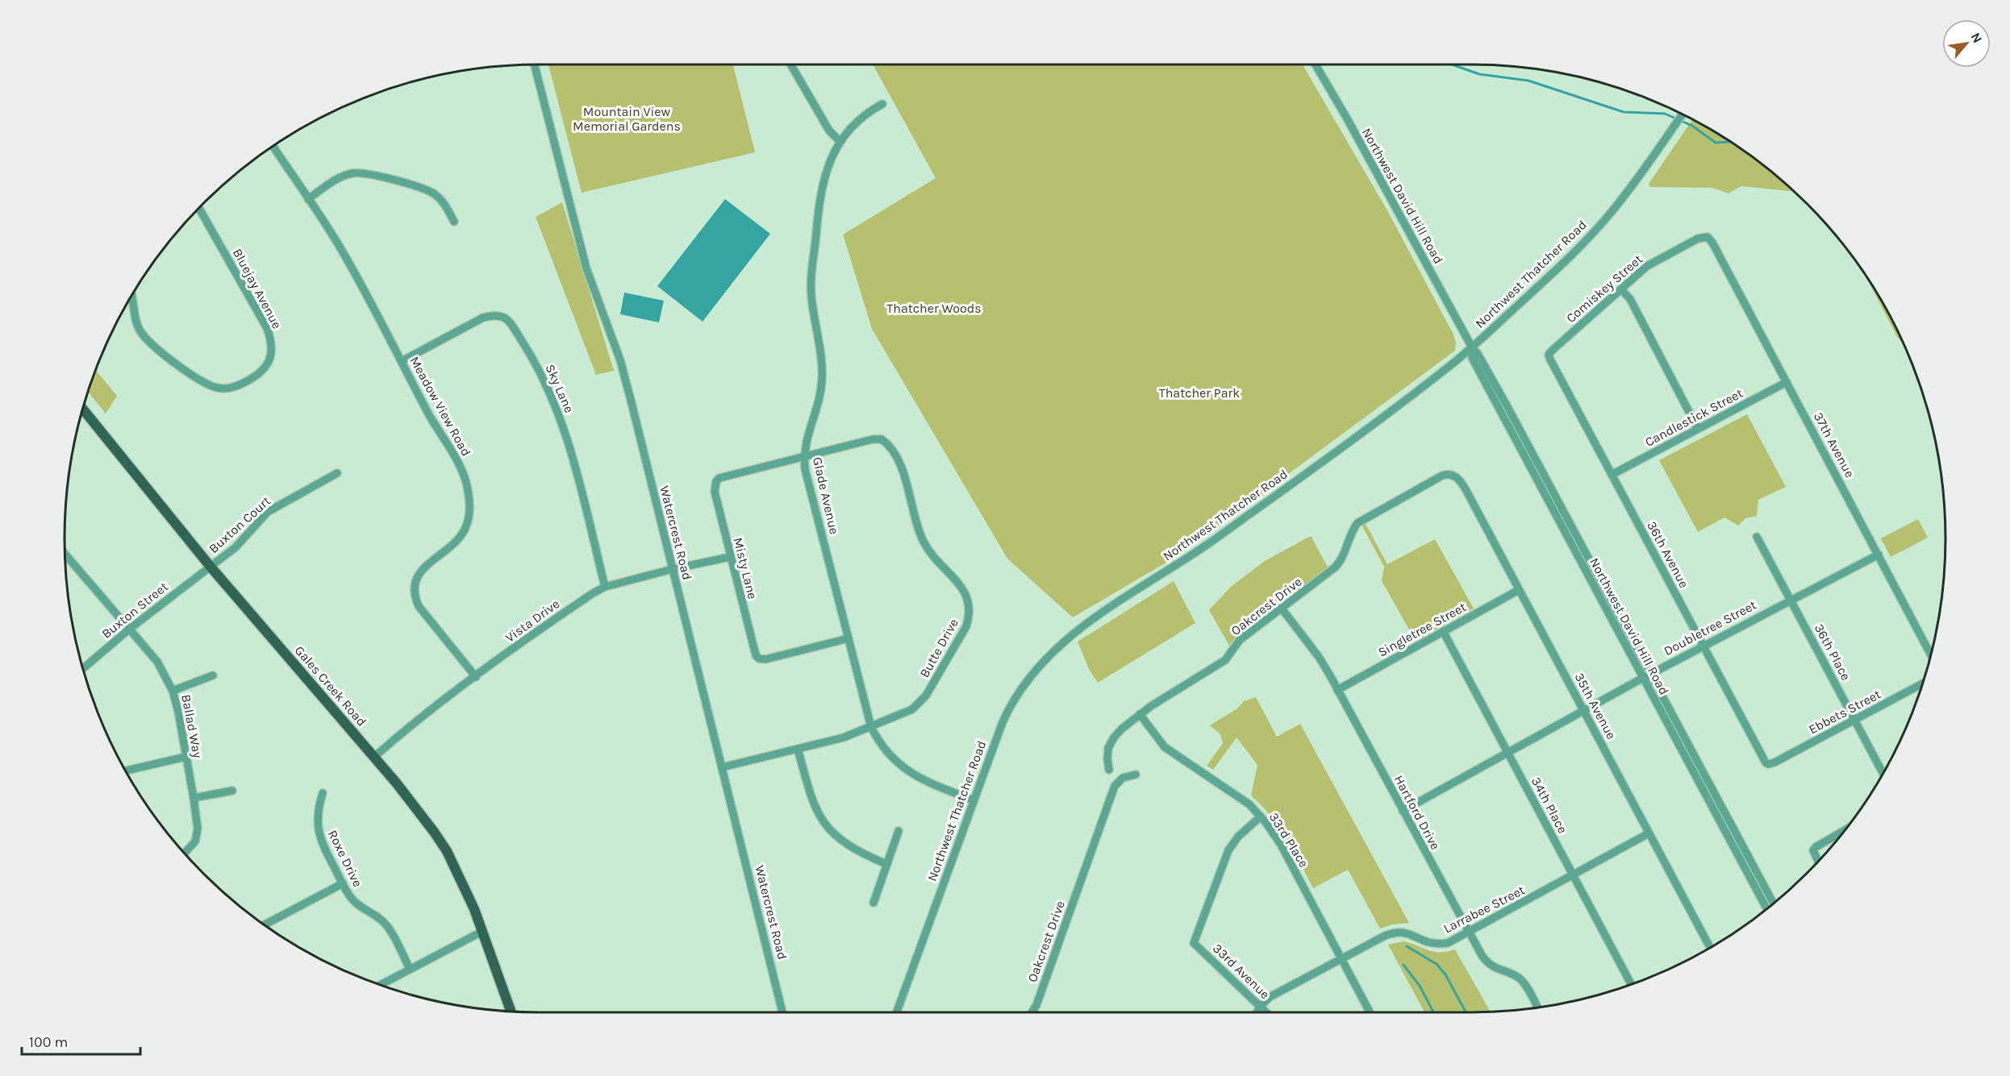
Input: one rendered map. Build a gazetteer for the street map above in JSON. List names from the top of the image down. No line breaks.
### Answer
{"streets":{"main road":["Gales Creek Road"],"street":["Northwest David Hill Road","Northwest Thatcher Road","Bluejay Avenue","Comiskey Street","Sky Lane","Meadow View Road","Candlestick Street","37th Avenue","Glade Avenue","Buxton Court","Watercrest Road","36th Avenue","Misty Lane","Oakcrest Drive","Buxton Street","Vista Drive","Doubletree Street","Singletree Street","Butte Drive","36th Place","35th Avenue","Ebbets Street","Ballad Way","34th Place","Hartford Drive","33rd Place","Roxe Drive","Larrabee Street","33rd Avenue"]},"crossings":[["Northwest David Hill Road","Northwest Thatcher Road"],["Northwest David Hill Road","Doubletree Street"],["Northwest Thatcher Road","Glade Avenue"],["Comiskey Street","37th Avenue"],["Comiskey Street","36th Avenue"],["Sky Lane","Meadow View Road"],["Sky Lane","Vista Drive"],["Meadow View Road","Vista Drive"],["Candlestick Street","37th Avenue"],["Candlestick Street","36th Avenue"],["37th Avenue","Doubletree Street"],["Glade Avenue","Misty Lane"],["Glade Avenue","Butte Drive"],["Buxton Court","Buxton Street"],["Buxton Court","Gales Creek Road"],["Watercrest Road","Vista Drive"],["Watercrest Road","Butte Drive"],["36th Avenue","Doubletree Street"],["36th Avenue","Ebbets Street"],["Misty Lane","Vista Drive"],["Misty Lane","Butte Drive"],["Oakcrest Drive","35th Avenue"],["Oakcrest Drive","Hartford Drive"],["Oakcrest Drive","33rd Place"],["Buxton Street","Gales Creek Road"],["Buxton Street","Ballad Way"],["Vista Drive","Gales Creek Road"],["Doubletree Street","36th Place"],["Doubletree Street","35th Avenue"],["Doubletree Street","34th Place"],["Doubletree Street","Hartford Drive"],["Singletree Street","35th Avenue"],["Singletree Street","34th Place"],["Singletree Street","Hartford Drive"],["36th Place","Ebbets Street"],["35th Avenue","Larrabee Street"],["34th Place","Larrabee Street"],["Hartford Drive","Larrabee Street"],["33rd Place","Larrabee Street"],["33rd Place","33rd Avenue"],["Larrabee Street","33rd Avenue"]],"parks":["Mountain View Memorial Gardens","Thatcher Woods","Thatcher Park"],"scale_bar":"100 m","north":"top right"}
